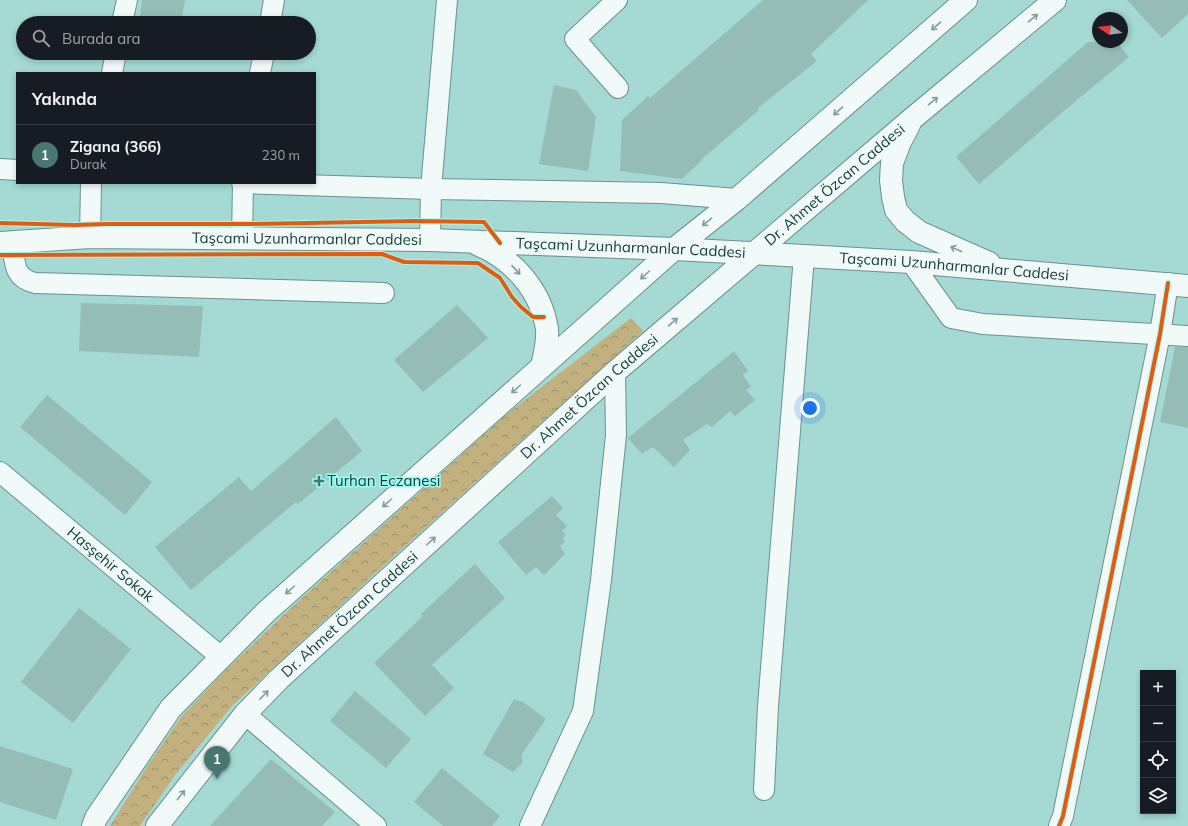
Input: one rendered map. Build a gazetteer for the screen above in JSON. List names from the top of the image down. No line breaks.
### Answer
{"streets":{"main road":["Dr. Ahmet Özcan Caddesi","Taşcami Uzunharmanlar Caddesi"],"street":["Hasşehir Sokak"]},"crossings":[["Dr. Ahmet Özcan Caddesi","Taşcami Uzunharmanlar Caddesi"]],"places":{"health":["Turhan Eczanesi"]},"north":"left","page":{"search":"Burada ara","heading":"Yakında","list":[{"mark":"1","name":"Zigana (366)","note":"Durak","value":"230 m"}],"map_buttons":["+","−"],"pins":"1"}}
